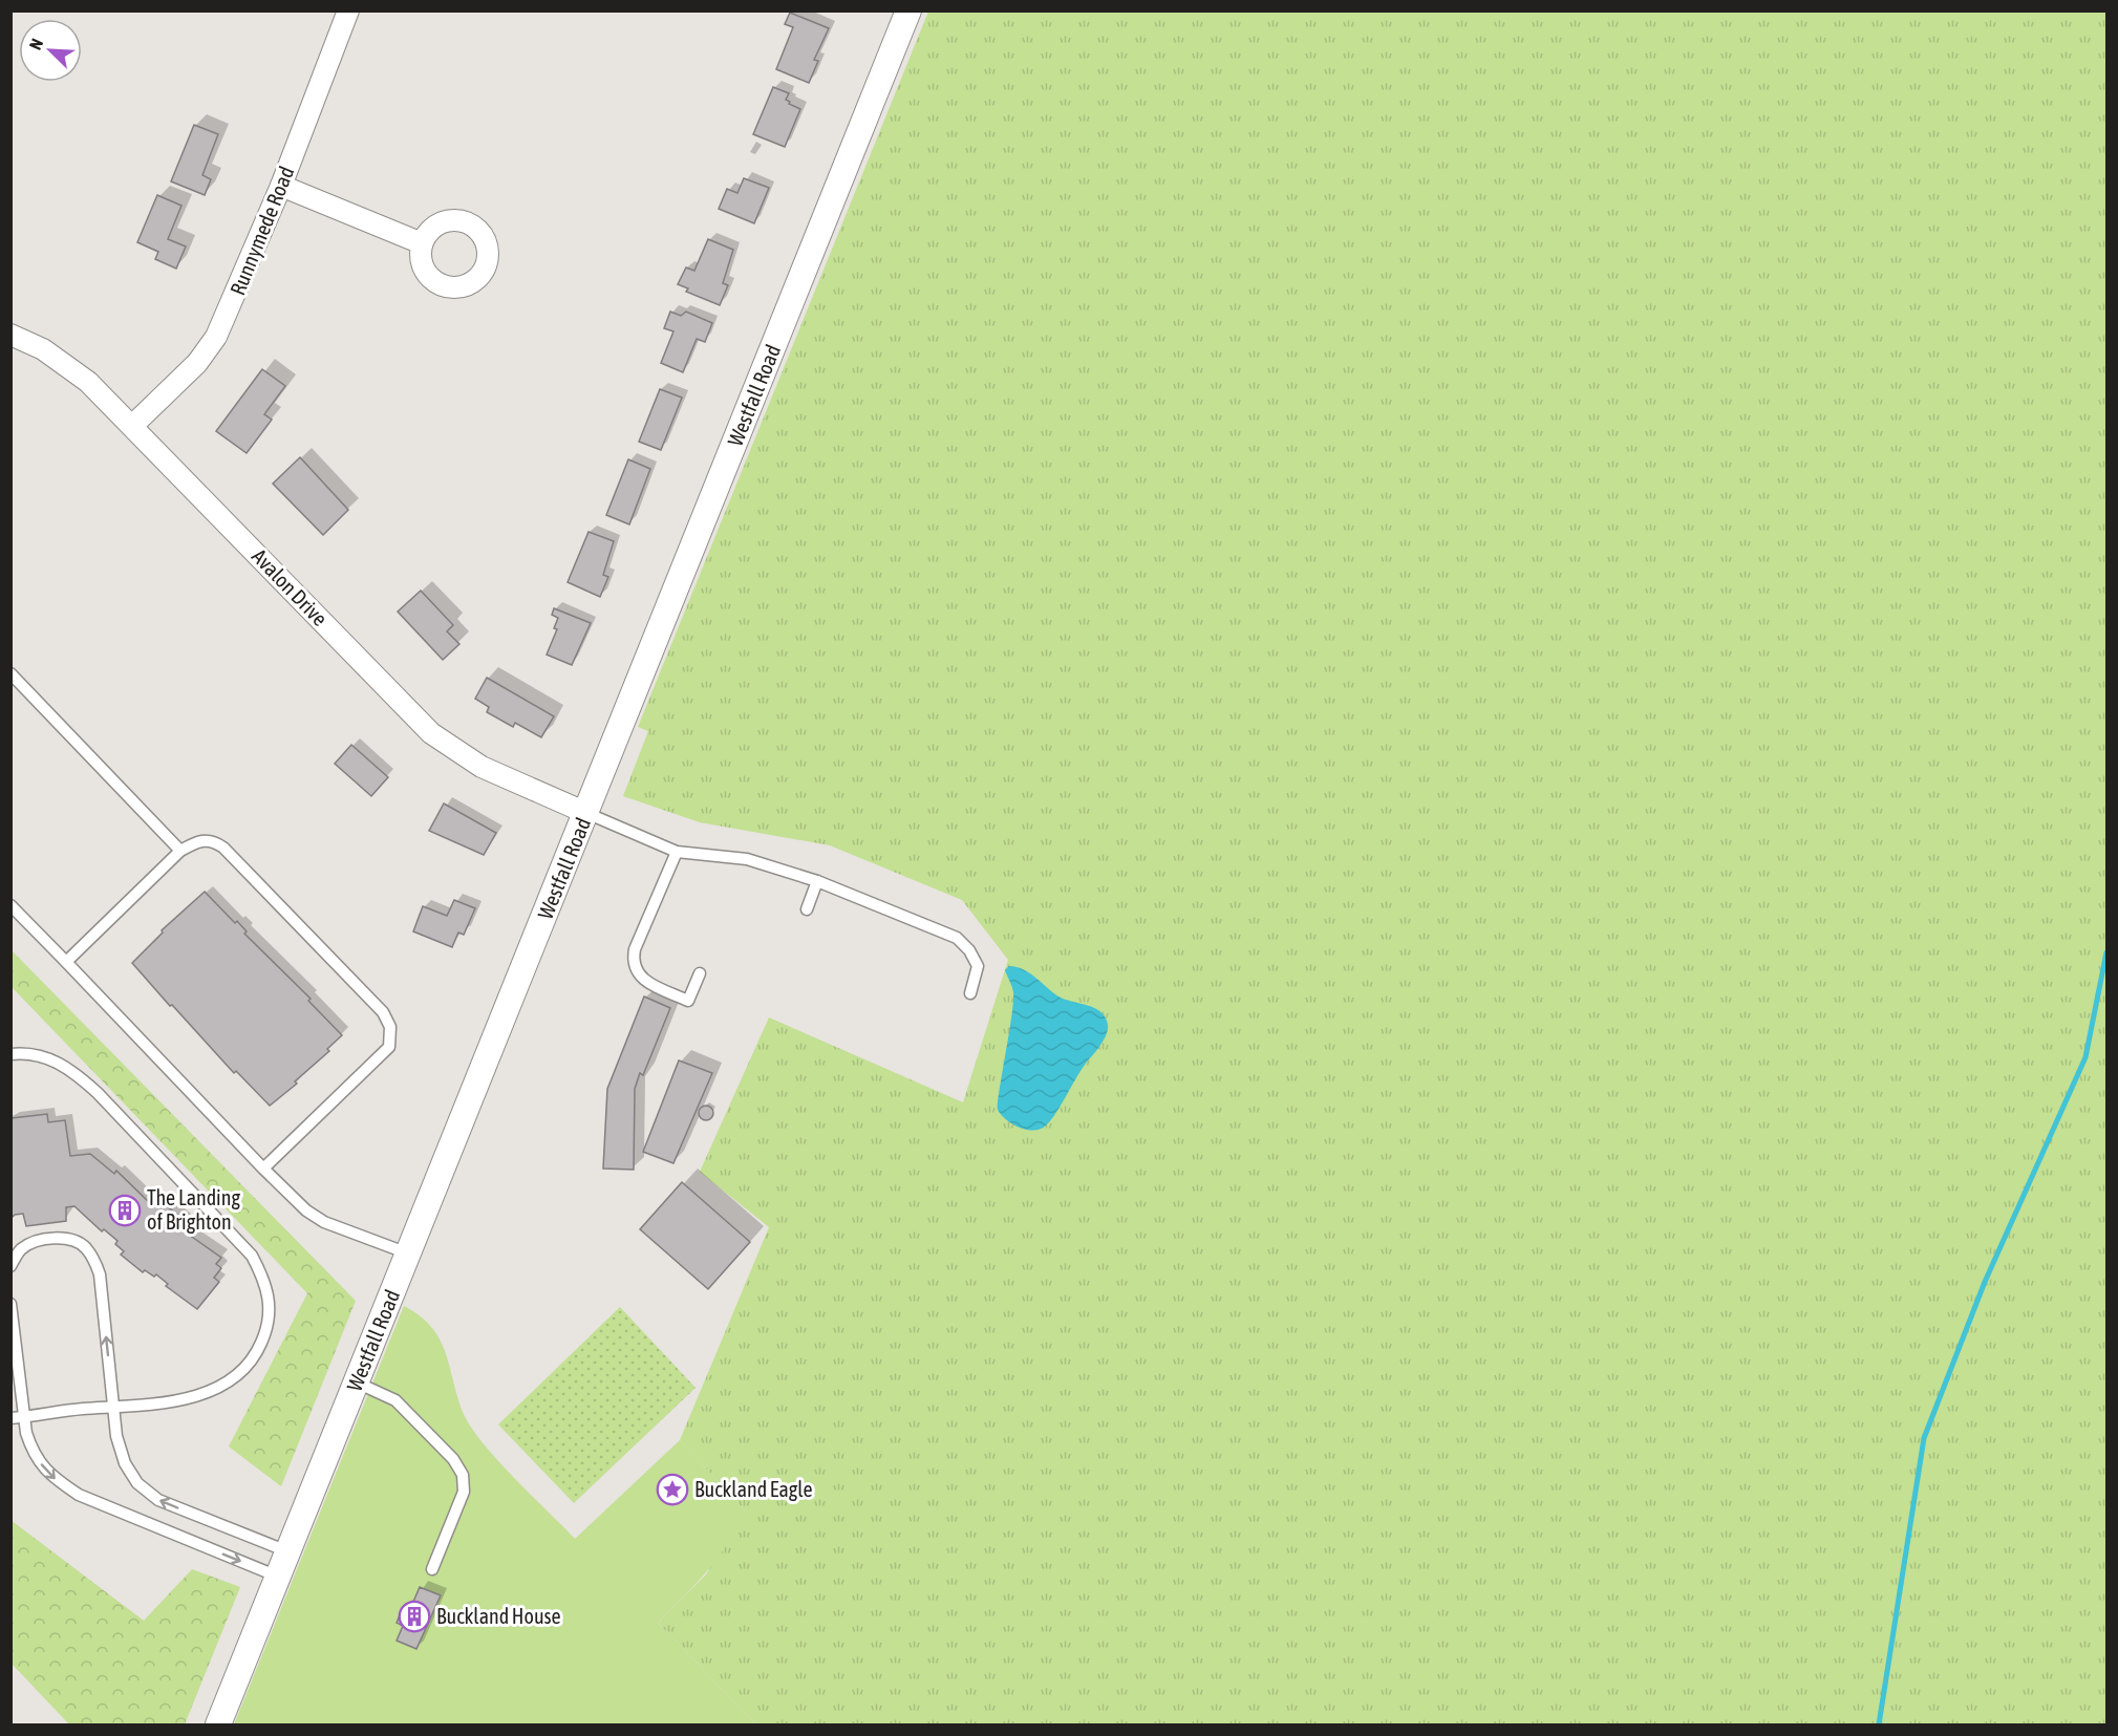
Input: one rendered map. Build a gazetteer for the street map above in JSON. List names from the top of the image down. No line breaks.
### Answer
{"streets":{"street":["Runnymede Road","Westfall Road","Avalon Drive"]},"crossings":[["Runnymede Road","Avalon Drive"],["Westfall Road","Avalon Drive"]],"places":{"building":["The Landing of Brighton","Buckland House"],"place":["Buckland Eagle"]},"north":"top left"}
